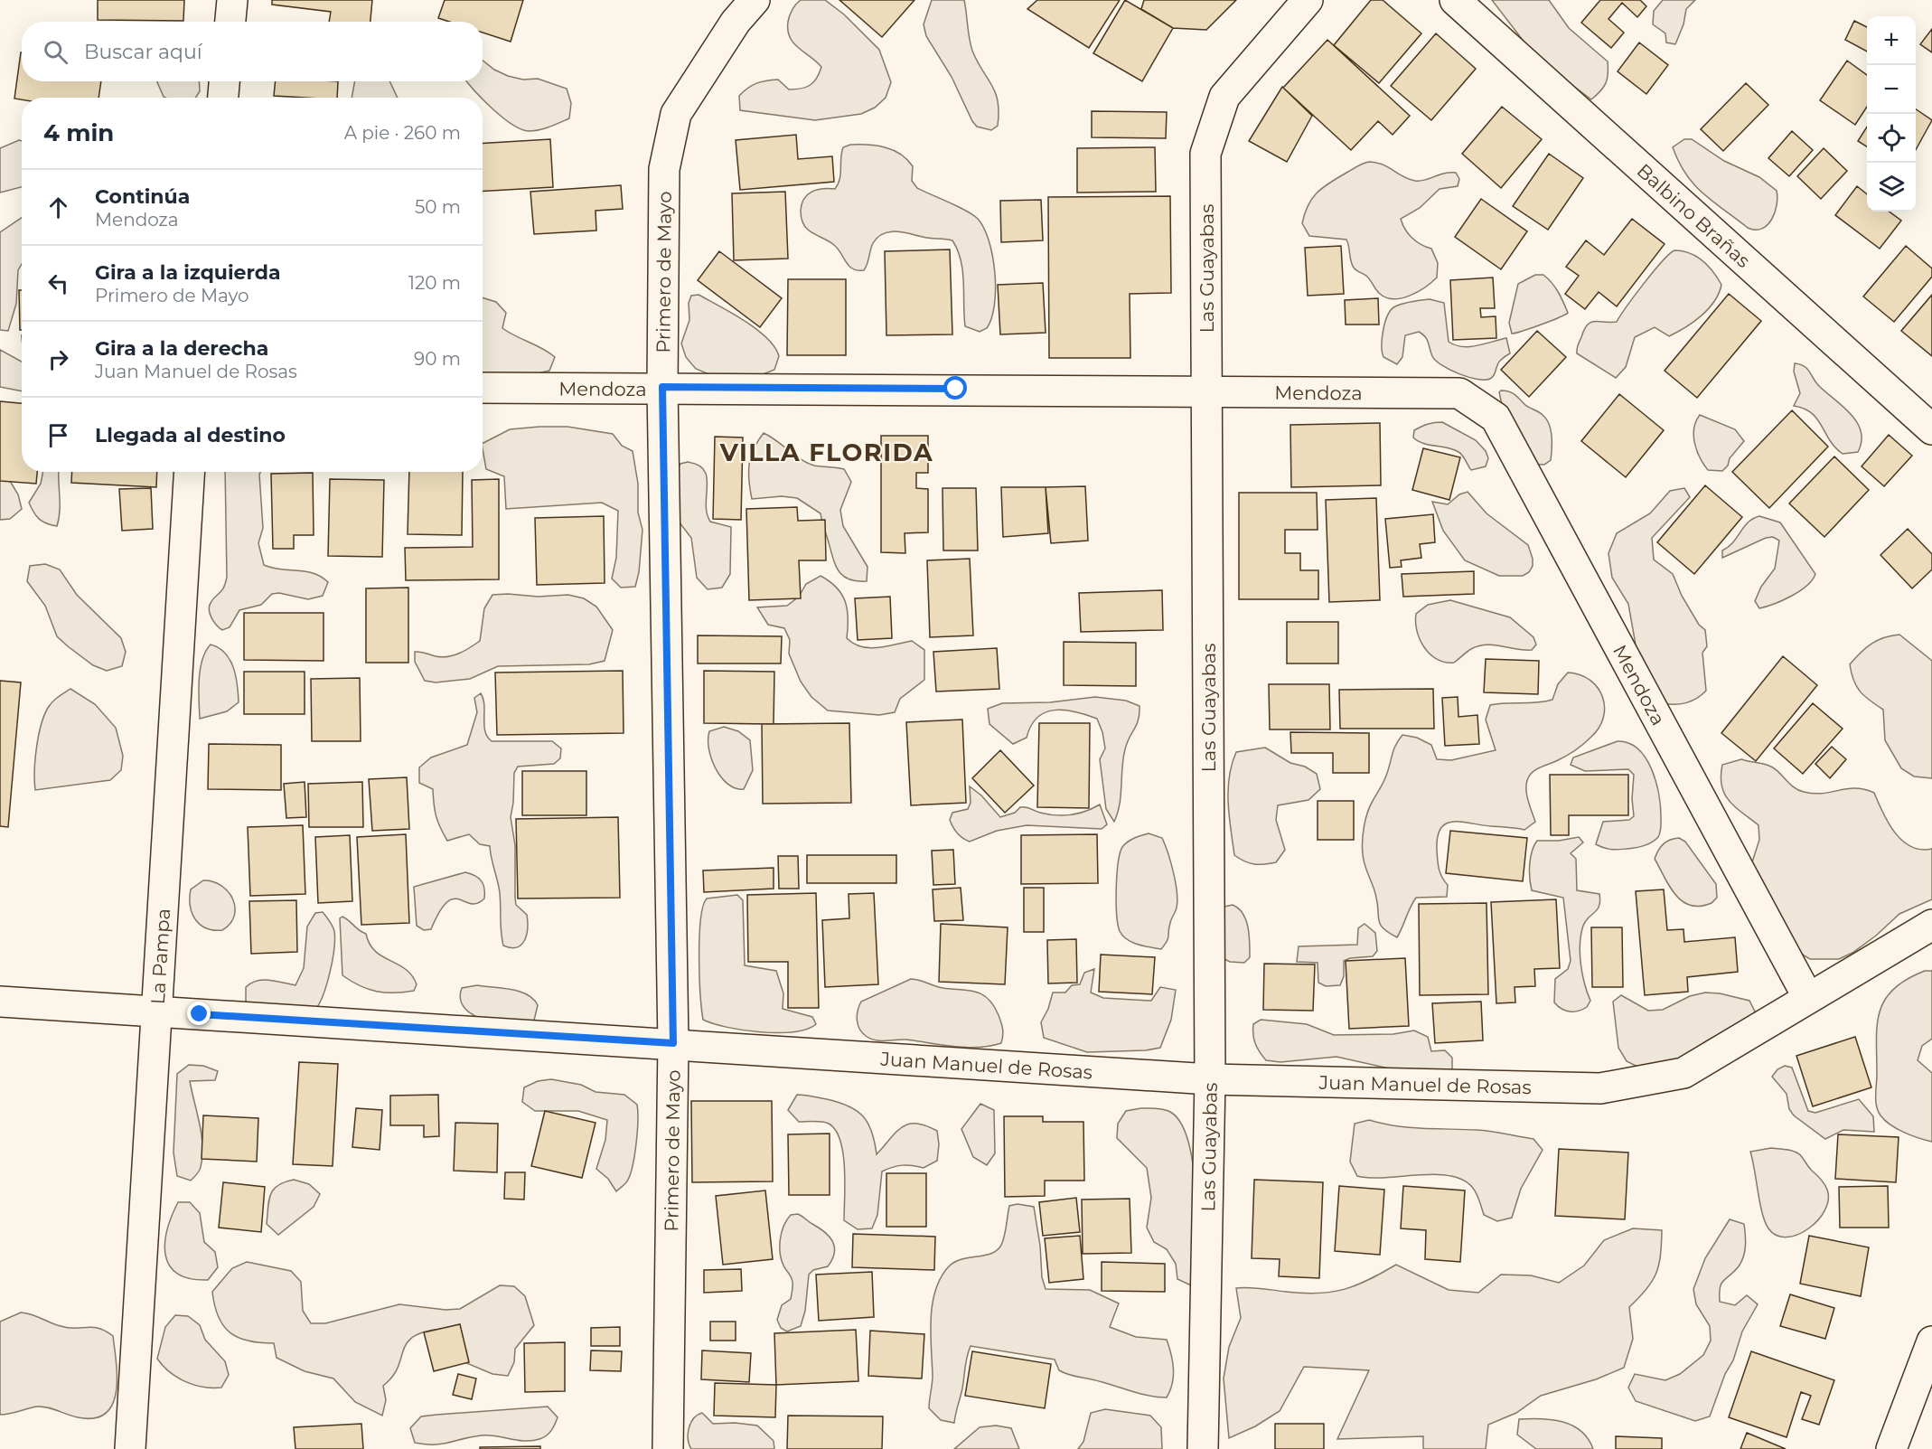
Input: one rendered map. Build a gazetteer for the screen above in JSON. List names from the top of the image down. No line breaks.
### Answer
{"streets":{"street":["Balbino Brañas","Las Guayabas","Primero de Mayo","Mendoza","La Pampa","Juan Manuel de Rosas"]},"crossings":[["Las Guayabas","Mendoza"],["Las Guayabas","Juan Manuel de Rosas"],["Primero de Mayo","Mendoza"],["Primero de Mayo","Juan Manuel de Rosas"],["Mendoza","Juan Manuel de Rosas"],["La Pampa","Juan Manuel de Rosas"]],"districts":["VILLA FLORIDA"],"page":{"map_buttons":["+","−"],"search":"Buscar aquí","heading":["4 min","A pie · 260 m"],"list":[["Continúa","Mendoza","50 m"],["Gira a la izquierda","Primero de Mayo","120 m"],["Gira a la derecha","Juan Manuel de Rosas","90 m"],"Llegada al destino"]}}
